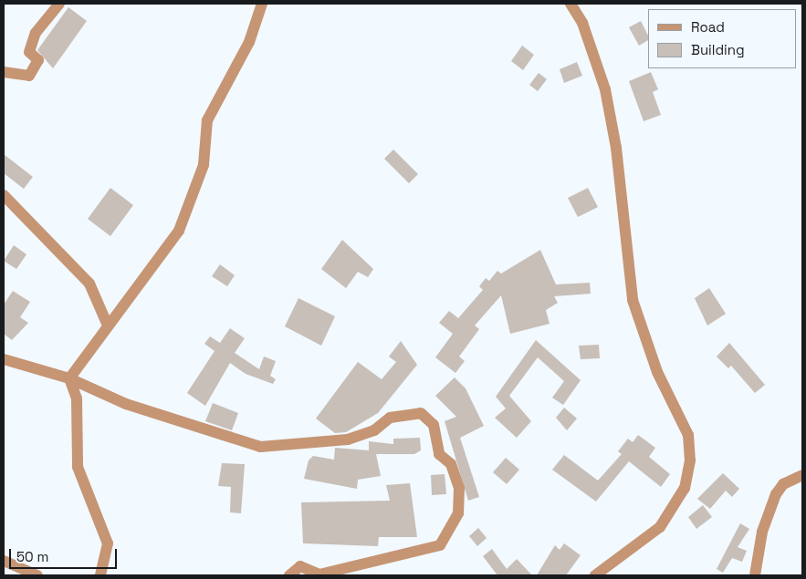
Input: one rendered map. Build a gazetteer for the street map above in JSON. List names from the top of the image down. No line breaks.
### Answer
{"legend":["Road","Building"],"scale_bar":"50 m"}
